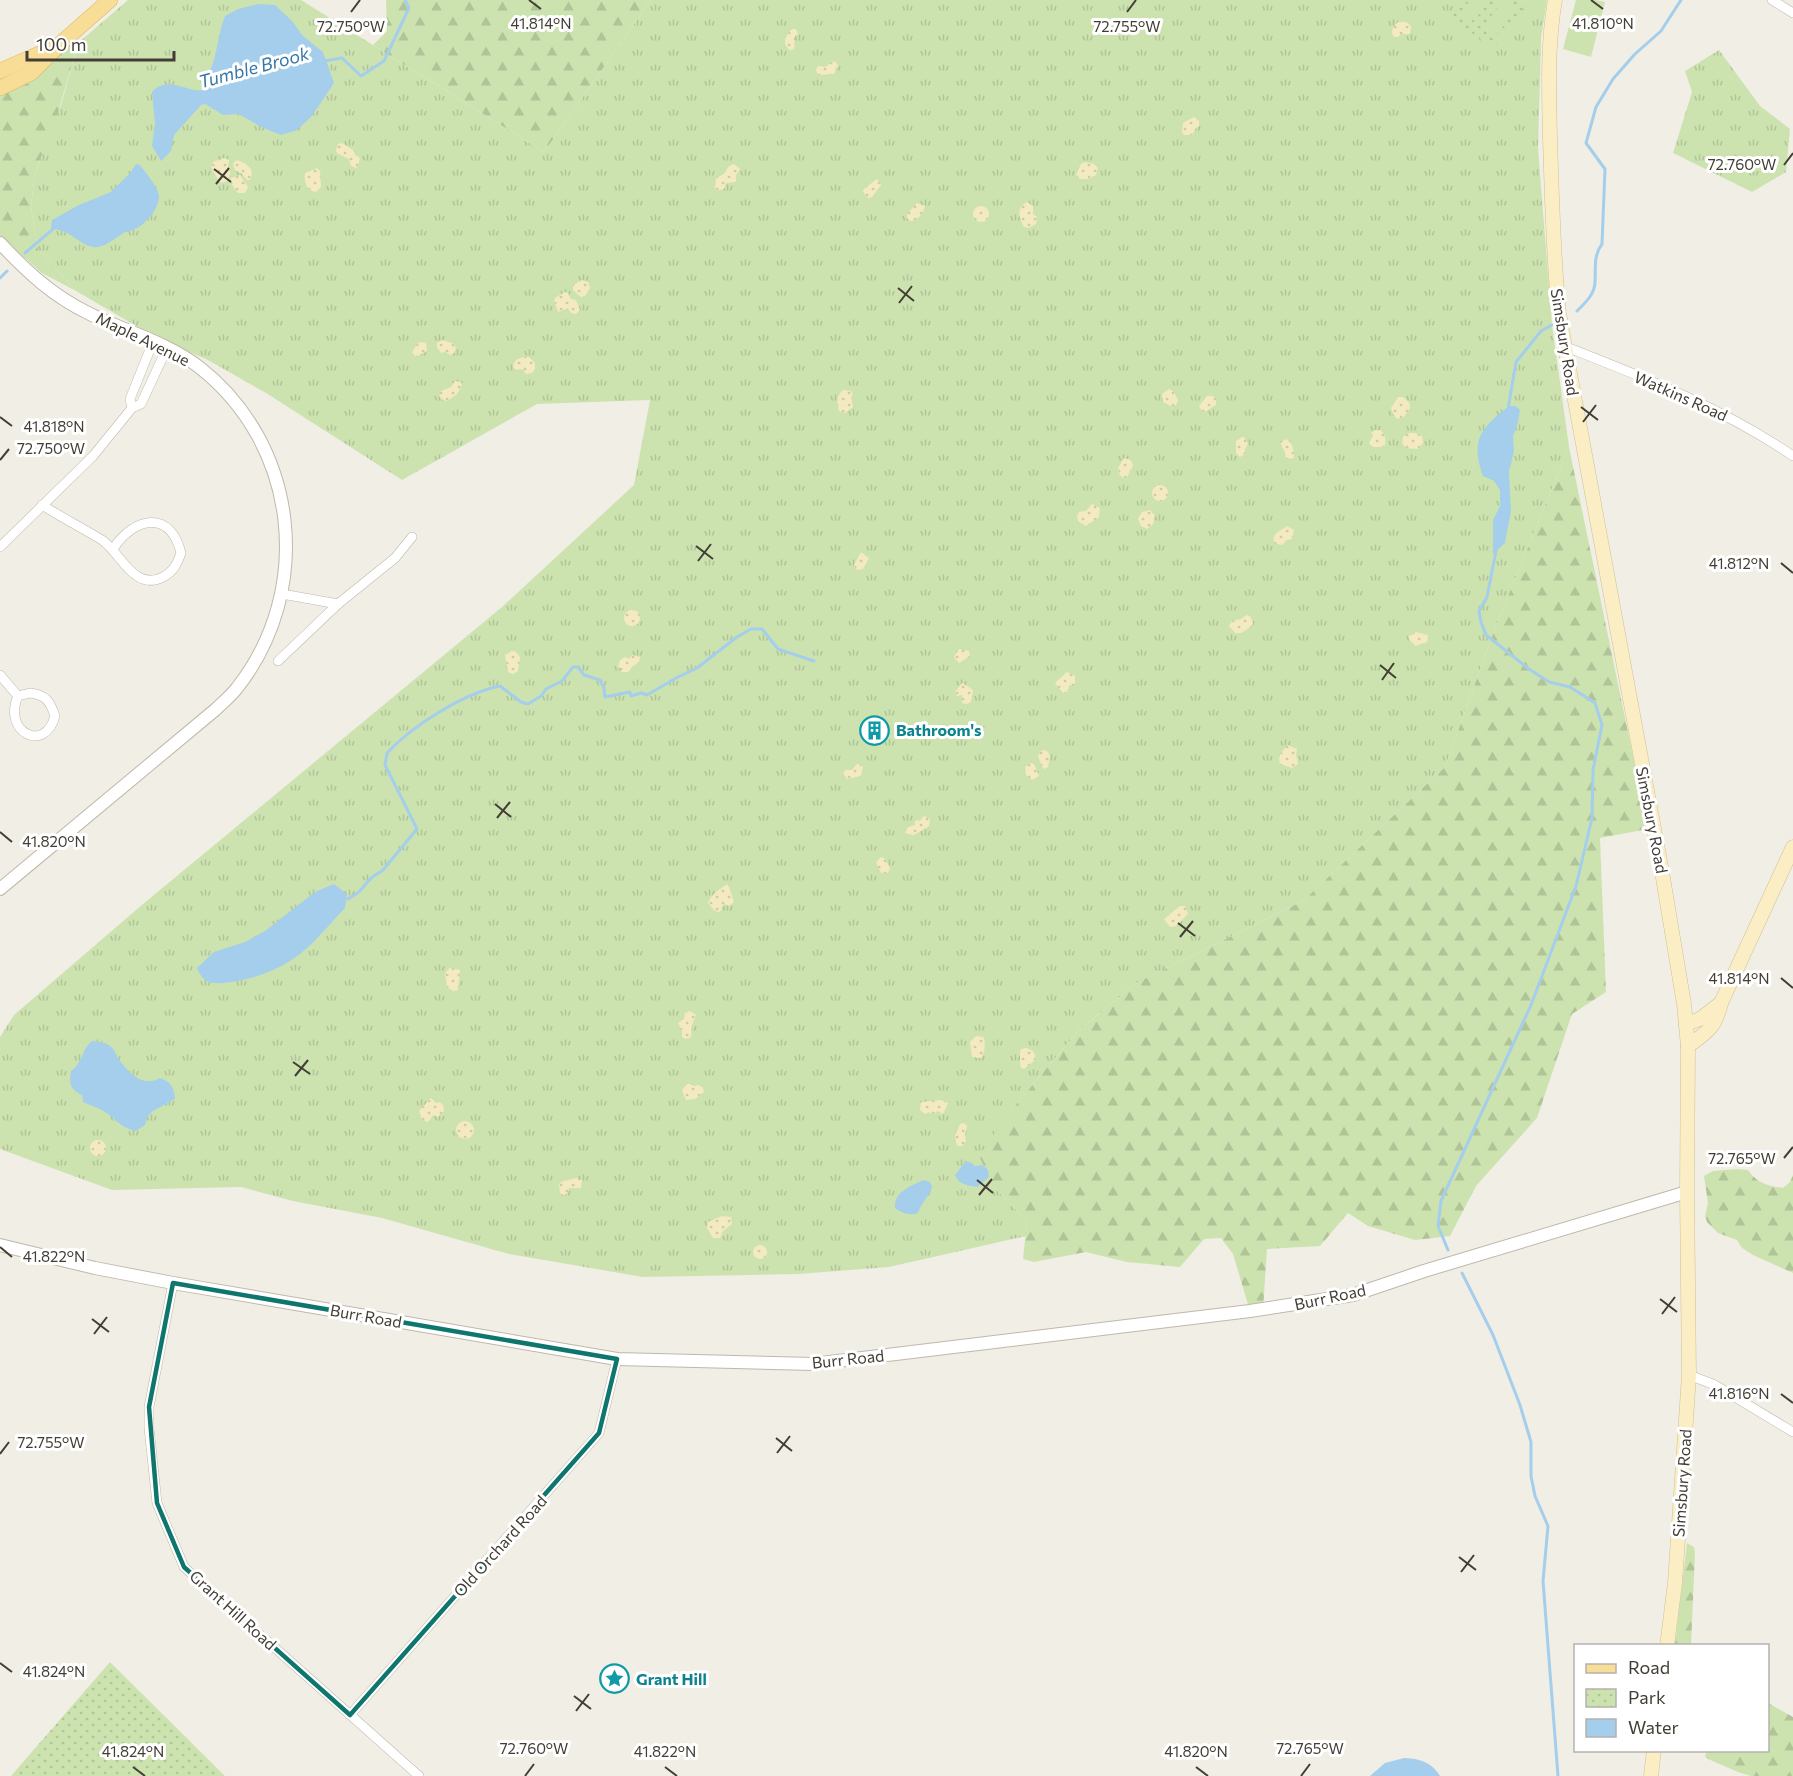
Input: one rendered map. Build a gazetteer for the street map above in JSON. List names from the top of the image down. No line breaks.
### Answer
{"streets":{"main road":["Simsbury Road"],"street":["Maple Avenue","Watkins Road","Burr Road","Old Orchard Road","Grant Hill Road"]},"crossings":[["Simsbury Road","Watkins Road"],["Simsbury Road","Burr Road"],["Burr Road","Old Orchard Road"],["Burr Road","Grant Hill Road"],["Old Orchard Road","Grant Hill Road"]],"water":["Tumble Brook"],"places":{"building":["Bathroom's"],"place":["Grant Hill"]},"legend":["Road","Park","Water"],"scale_bar":"100 m","coordinates":["41.814°N","41.810°N","72.750°W","72.755°W","72.760°W","41.818°N","41.812°N","41.820°N","72.765°W","41.822°N","41.816°N","41.824°N"]}
